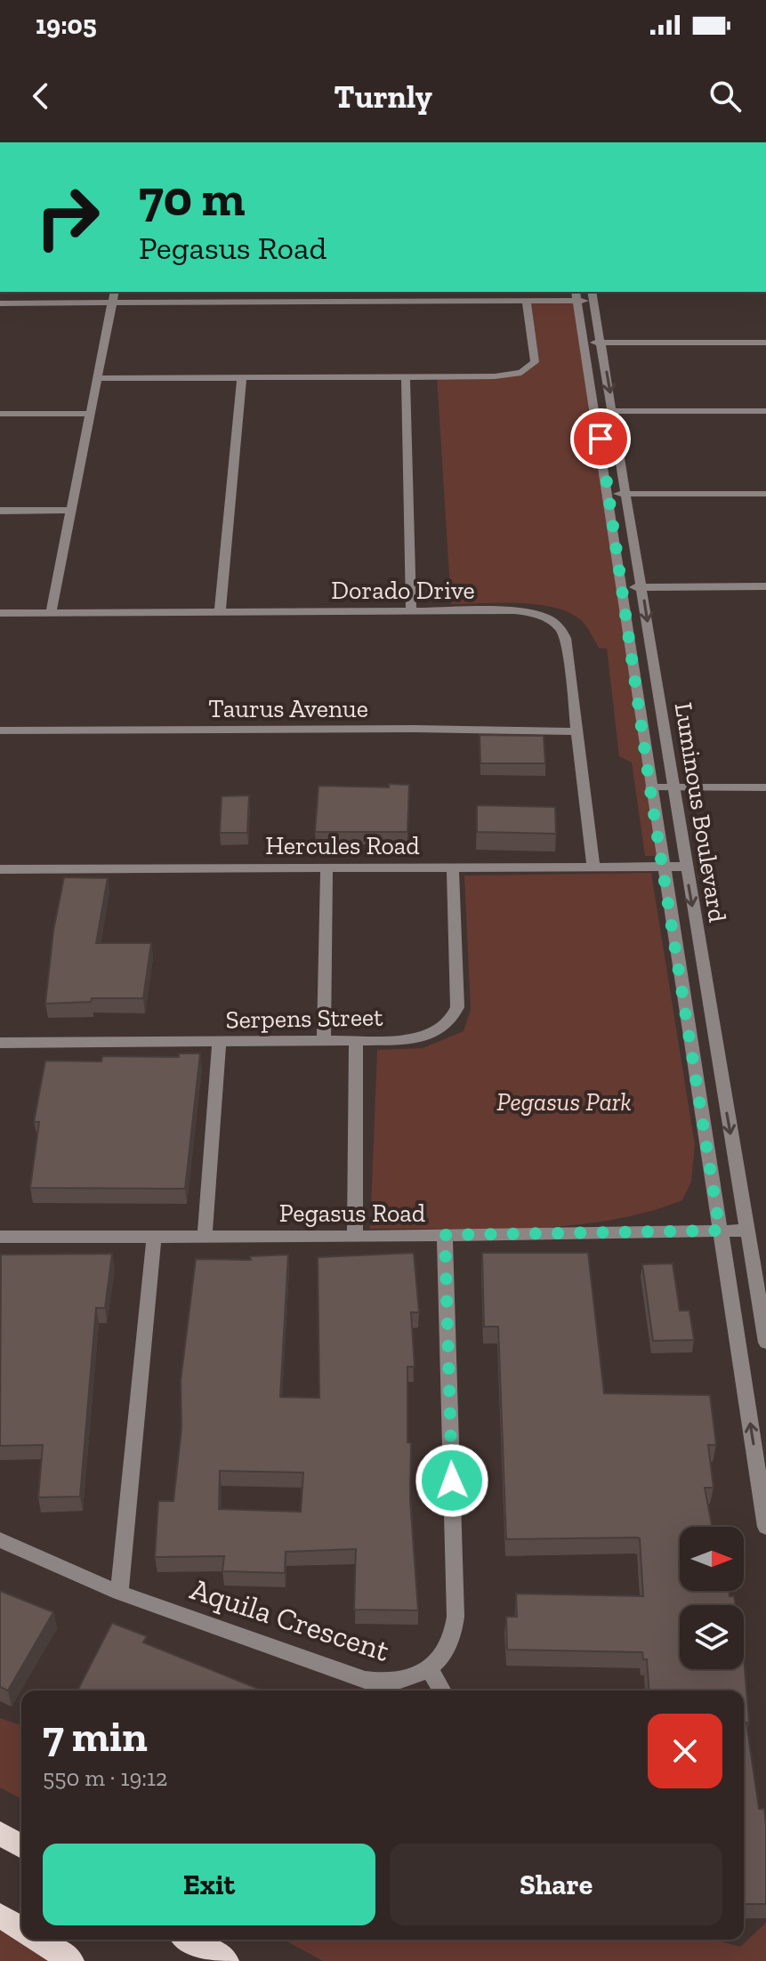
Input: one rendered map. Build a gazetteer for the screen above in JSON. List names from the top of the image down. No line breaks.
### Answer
{"streets":{"street":["Dorado Drive","Taurus Avenue","Luminous Boulevard","Hercules Road","Serpens Street","Pegasus Road","Aquila Crescent"]},"crossings":[["Dorado Drive","Taurus Avenue"],["Dorado Drive","Hercules Road"],["Luminous Boulevard","Hercules Road"],["Luminous Boulevard","Pegasus Road"],["Hercules Road","Serpens Street"]],"parks":["Pegasus Park"],"north":"right","page":{"status":"19:05","header":"Turnly","turn":["70 m","Pegasus Road"],"heading":["7 min","550 m · 19:12"],"buttons":["Exit","Share"]}}
